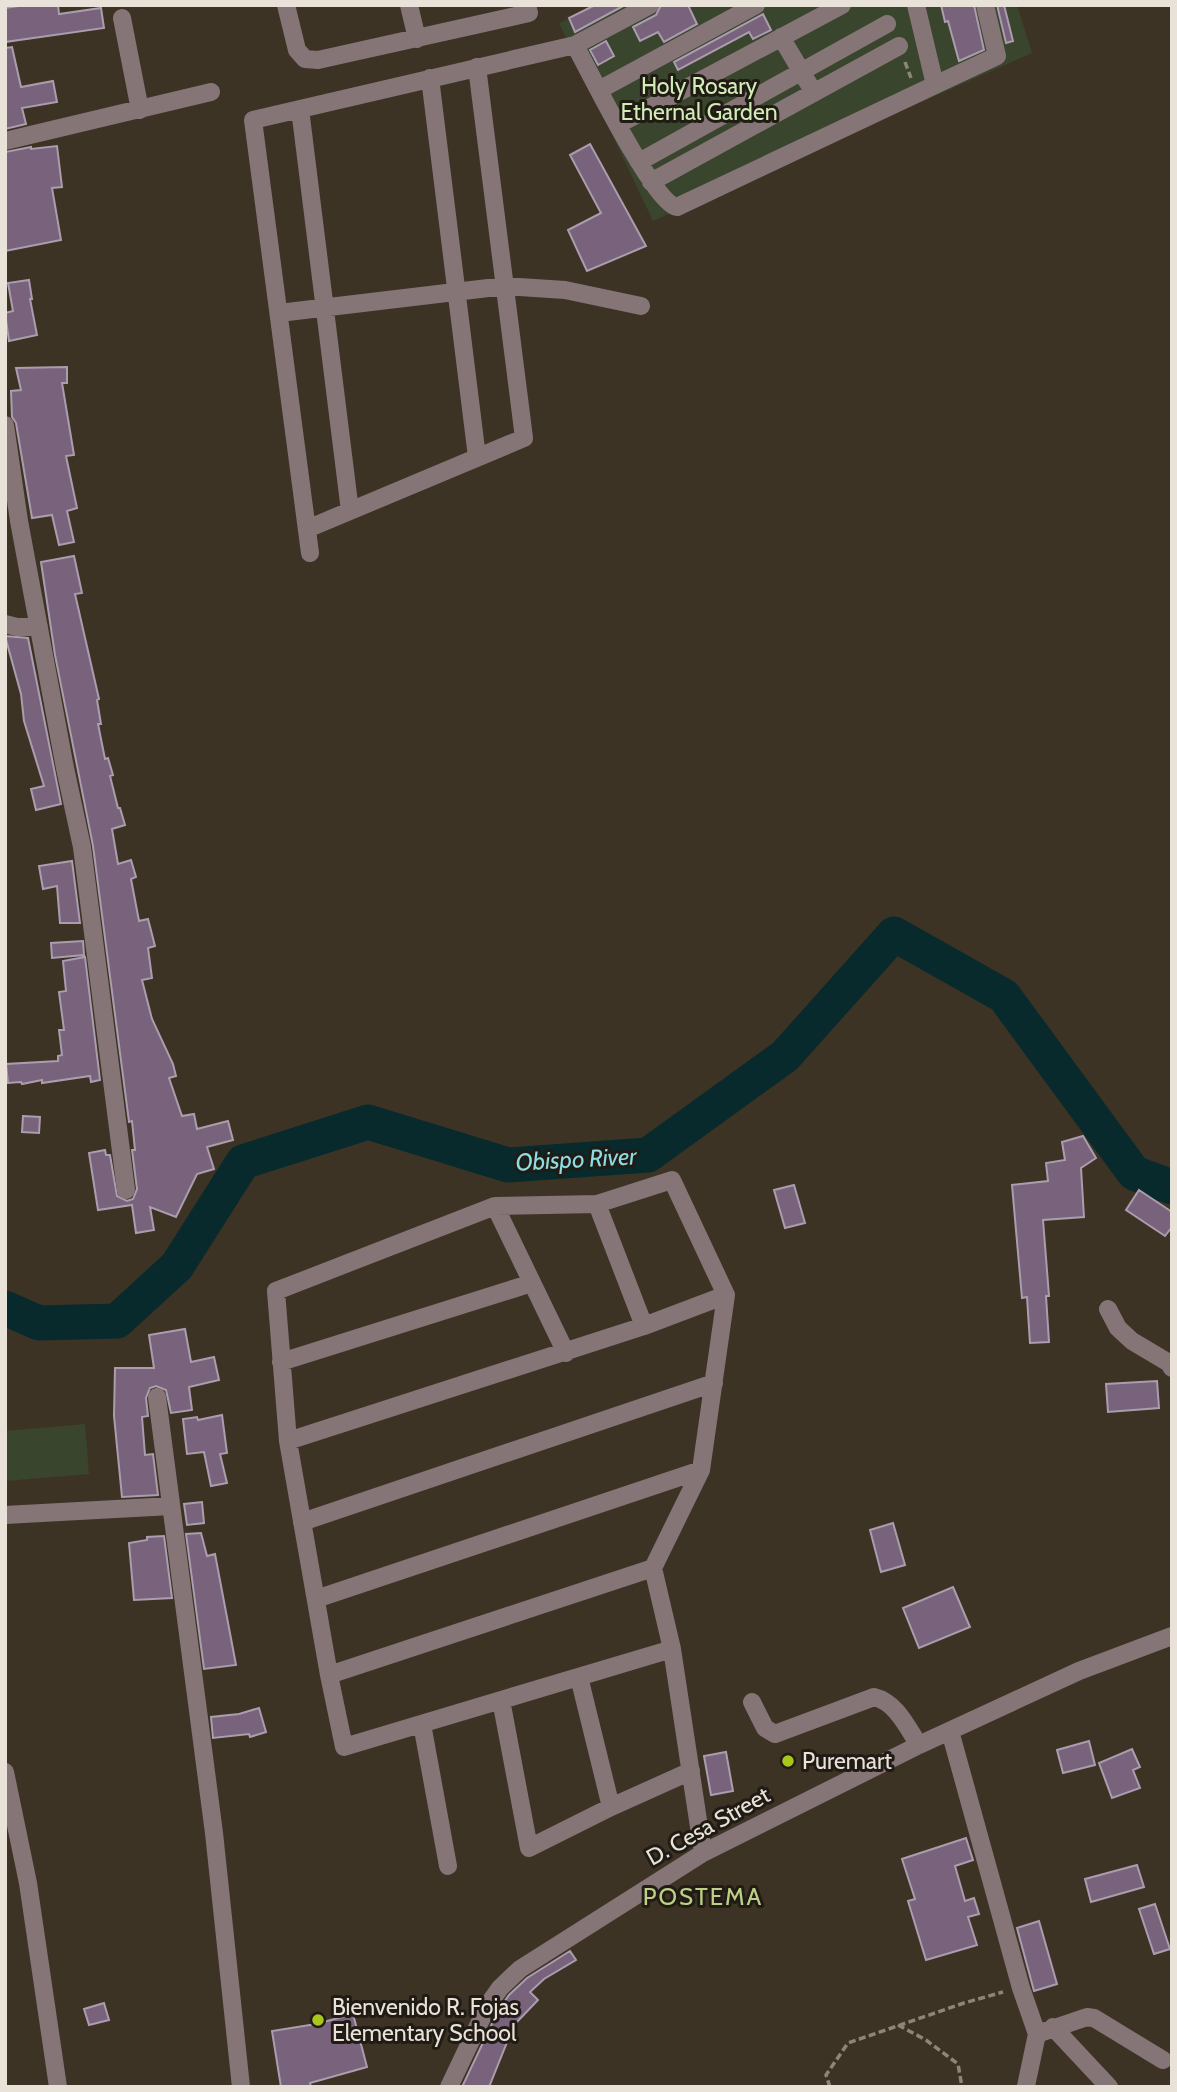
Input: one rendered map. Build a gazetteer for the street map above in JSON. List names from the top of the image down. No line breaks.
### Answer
{"streets":{"street":["D. Cesa Street"]},"districts":["POSTEMA"],"water":["Obispo River"],"parks":["Holy Rosary Ethernal Garden"],"places":["Puremart","Bienvenido R. Fojas Elementary School"]}
